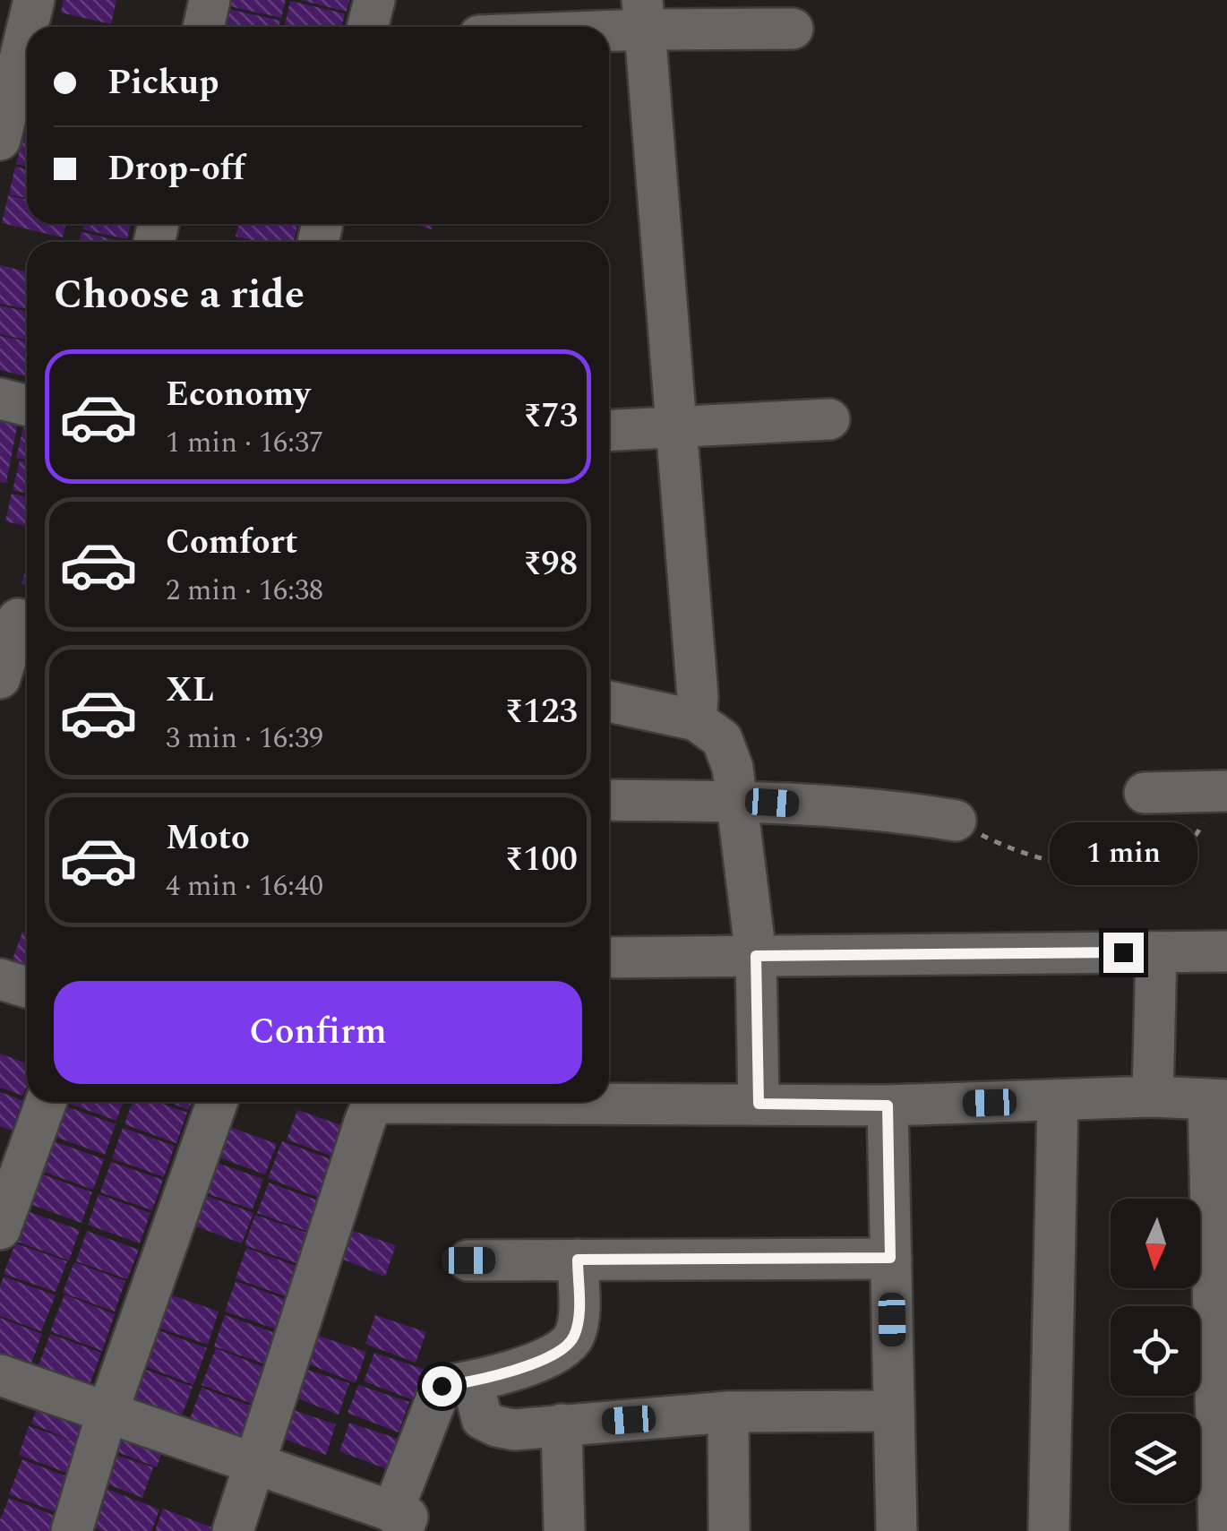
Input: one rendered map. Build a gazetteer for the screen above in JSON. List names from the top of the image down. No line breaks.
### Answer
{"north":"bottom","page":{"banner":["Pickup","Drop-off"],"heading":"Choose a ride","list":[{"name":"Economy","note":"1 min · 16:37","value":"₹73"},{"name":"Comfort","note":"2 min · 16:38","value":"₹98"},{"name":"XL","note":"3 min · 16:39","value":"₹123"},{"name":"Moto","note":"4 min · 16:40","value":"₹100"}],"bubble":"1 min","buttons":"Confirm"}}
